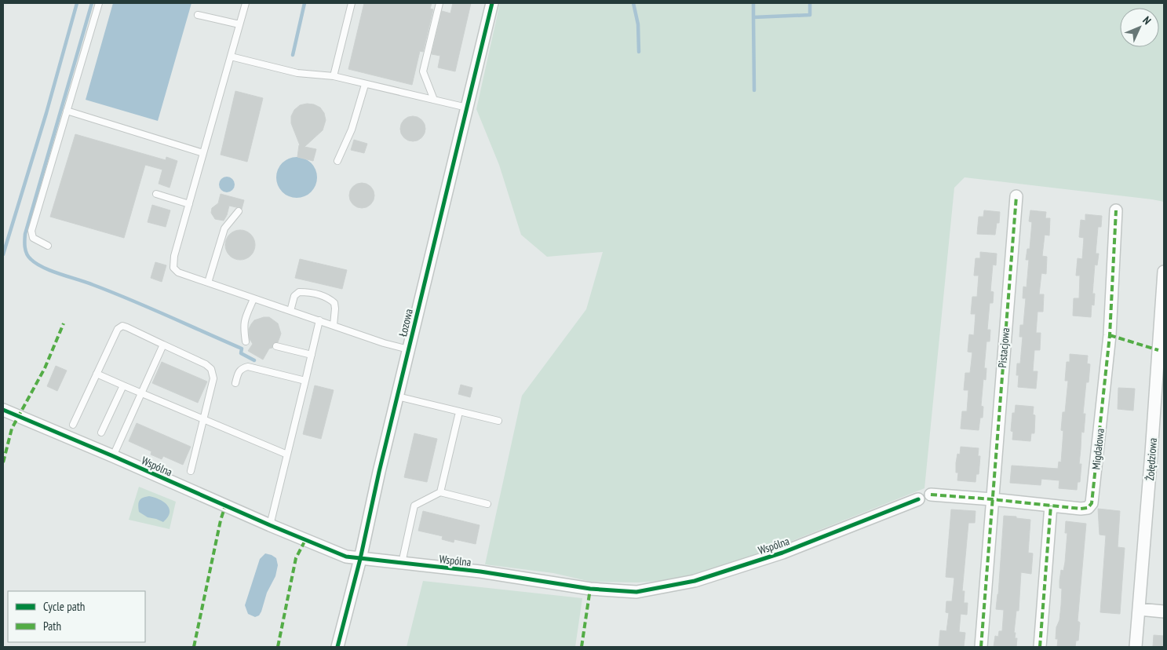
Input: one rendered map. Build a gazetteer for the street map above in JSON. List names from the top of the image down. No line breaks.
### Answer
{"streets":{"street":["Łozowa","Pistacjowa","Migdałowa","Żołędziowa","Wspólna"]},"crossings":[["Łozowa","Wspólna"]],"legend":["Cycle path","Path"],"north":"top right"}
